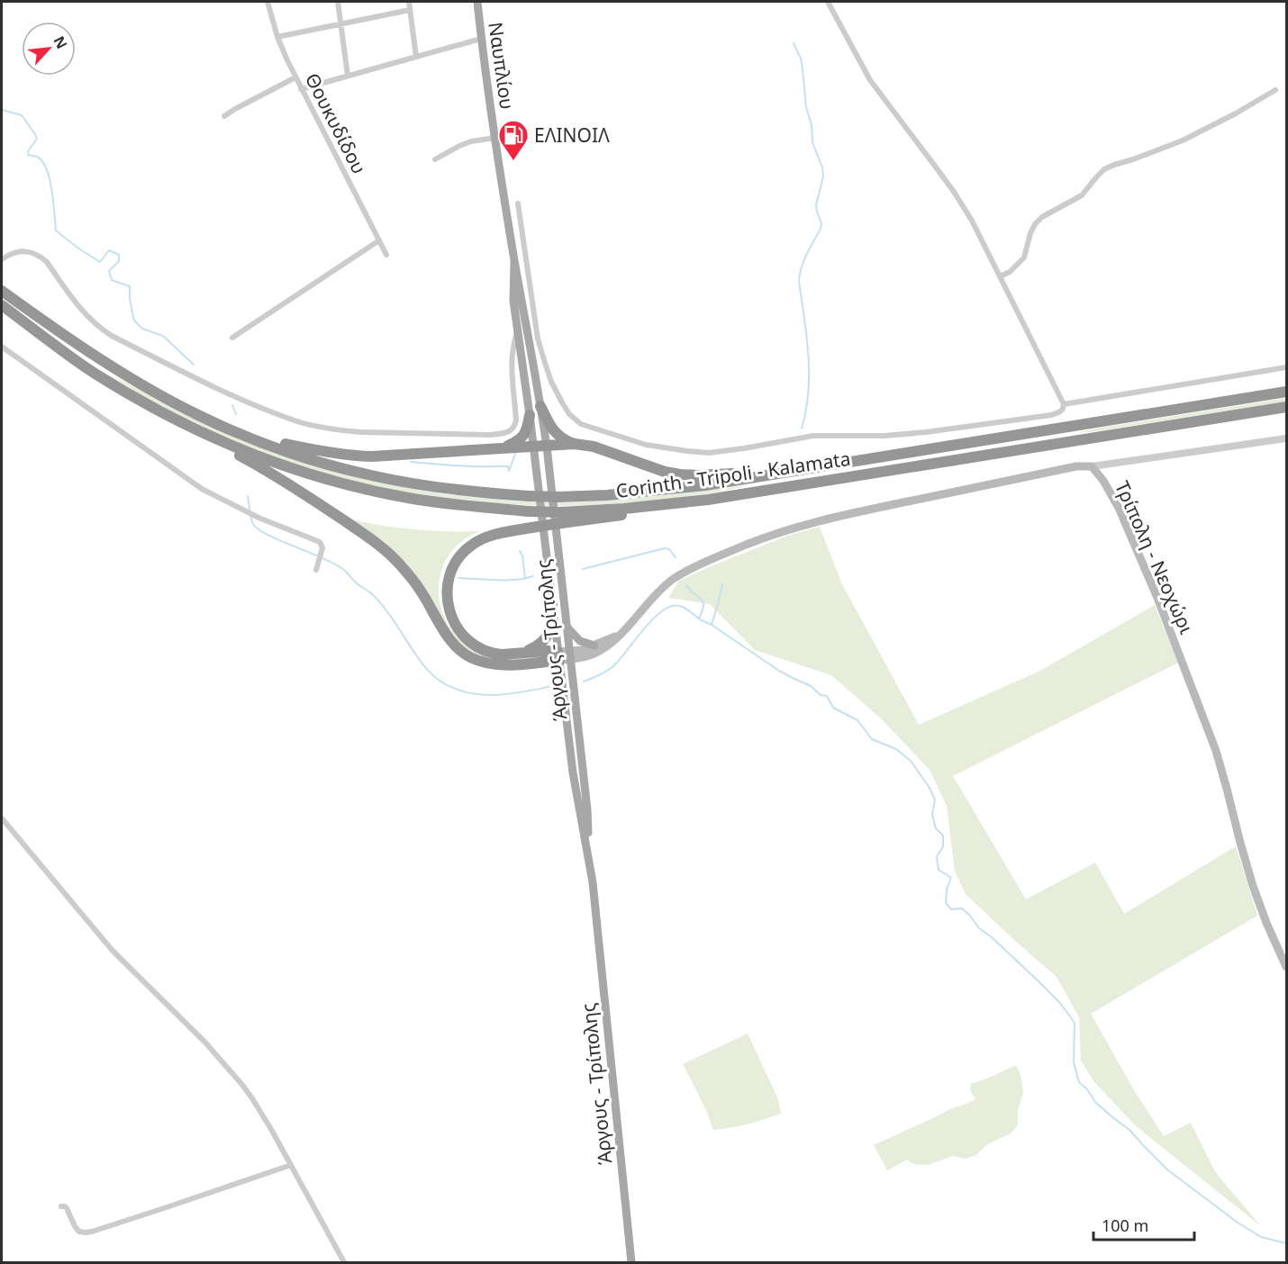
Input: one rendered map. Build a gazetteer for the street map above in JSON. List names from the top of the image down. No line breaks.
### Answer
{"streets":{"highway":["Corinth - Tripoli - Kalamata"],"main road":["Ναυπλίου","Τρίπολη - Νεοχώρι","Άργους - Τρίπολης"],"street":["Θουκυδίδου"]},"crossings":[["Ναυπλίου","Άργους - Τρίπολης"],["Τρίπολη - Νεοχώρι","Άργους - Τρίπολης"]],"places":{"fuel station":["ΕΛΙΝΟΙΛ"]},"scale_bar":"100 m","north":"top right"}
